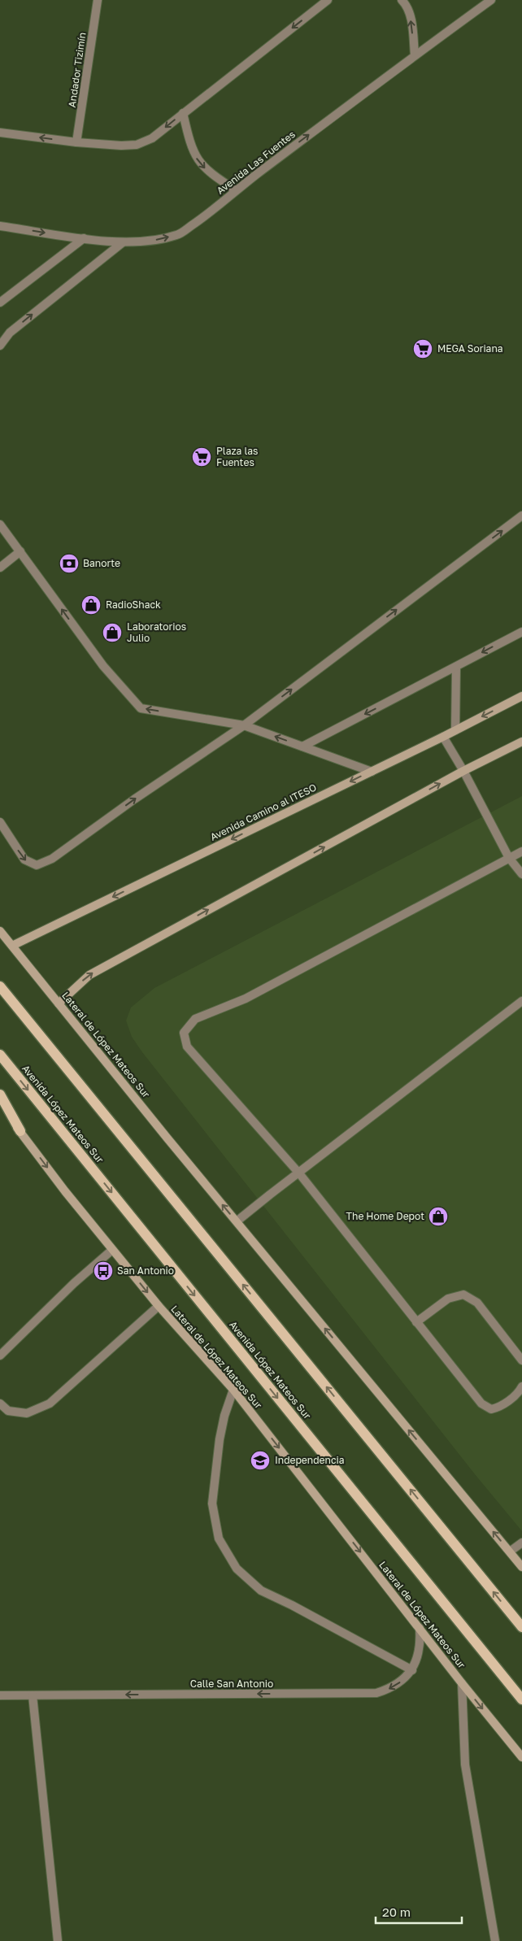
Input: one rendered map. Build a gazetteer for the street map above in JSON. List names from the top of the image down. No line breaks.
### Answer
{"streets":{"main road":["Avenida Camino al ITESO","Lateral de López Mateos Sur","Avenida López Mateos Sur"],"street":["Andador Tizimín","Avenida Las Fuentes","Calle San Antonio"]},"crossings":[["Avenida Camino al ITESO","Lateral de López Mateos Sur"],["Lateral de López Mateos Sur","Calle San Antonio"]],"one_way":["Calle San Antonio"],"places":{"supermarket":["MEGA Soriana","Plaza las Fuentes"],"bank":["Banorte"],"shop":["RadioShack","Laboratorios Julio","The Home Depot"],"bus stop":["San Antonio"],"school or university":["Independencia"]},"scale_bar":"20 m"}
